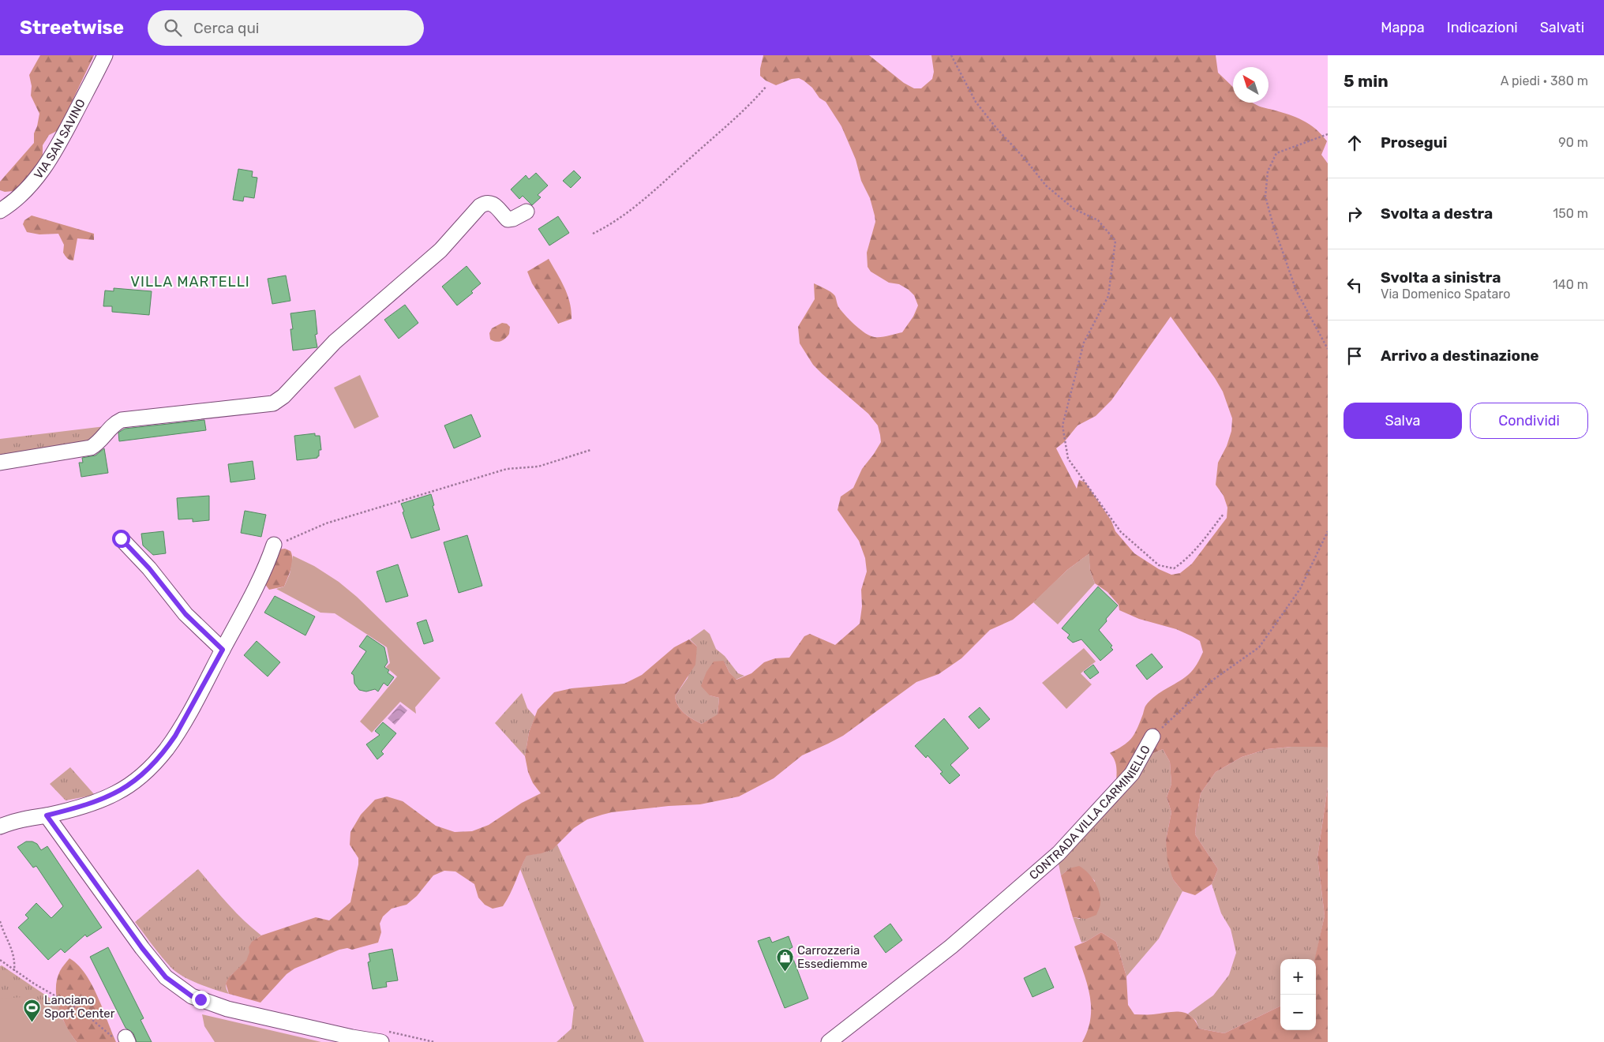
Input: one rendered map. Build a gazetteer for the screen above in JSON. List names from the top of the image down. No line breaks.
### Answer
{"streets":{"street":["VIA SAN SAVINO","CONTRADA VILLA CARMINIELLO"]},"districts":["VILLA MARTELLI"],"places":{"shop":["Carrozzeria Essediemme"],"sports":["Lanciano Sport Center"]},"north":"top left","page":{"header":"Streetwise","search":"Cerca qui","nav":["Mappa","Indicazioni","Salvati"],"heading":["5 min","A piedi · 380 m"],"list":[["Prosegui","90 m"],["Svolta a destra","150 m"],["Svolta a sinistra","Via Domenico Spataro","140 m"],"Arrivo a destinazione"],"buttons":["Salva","Condividi"],"map_buttons":["+","−"]}}
